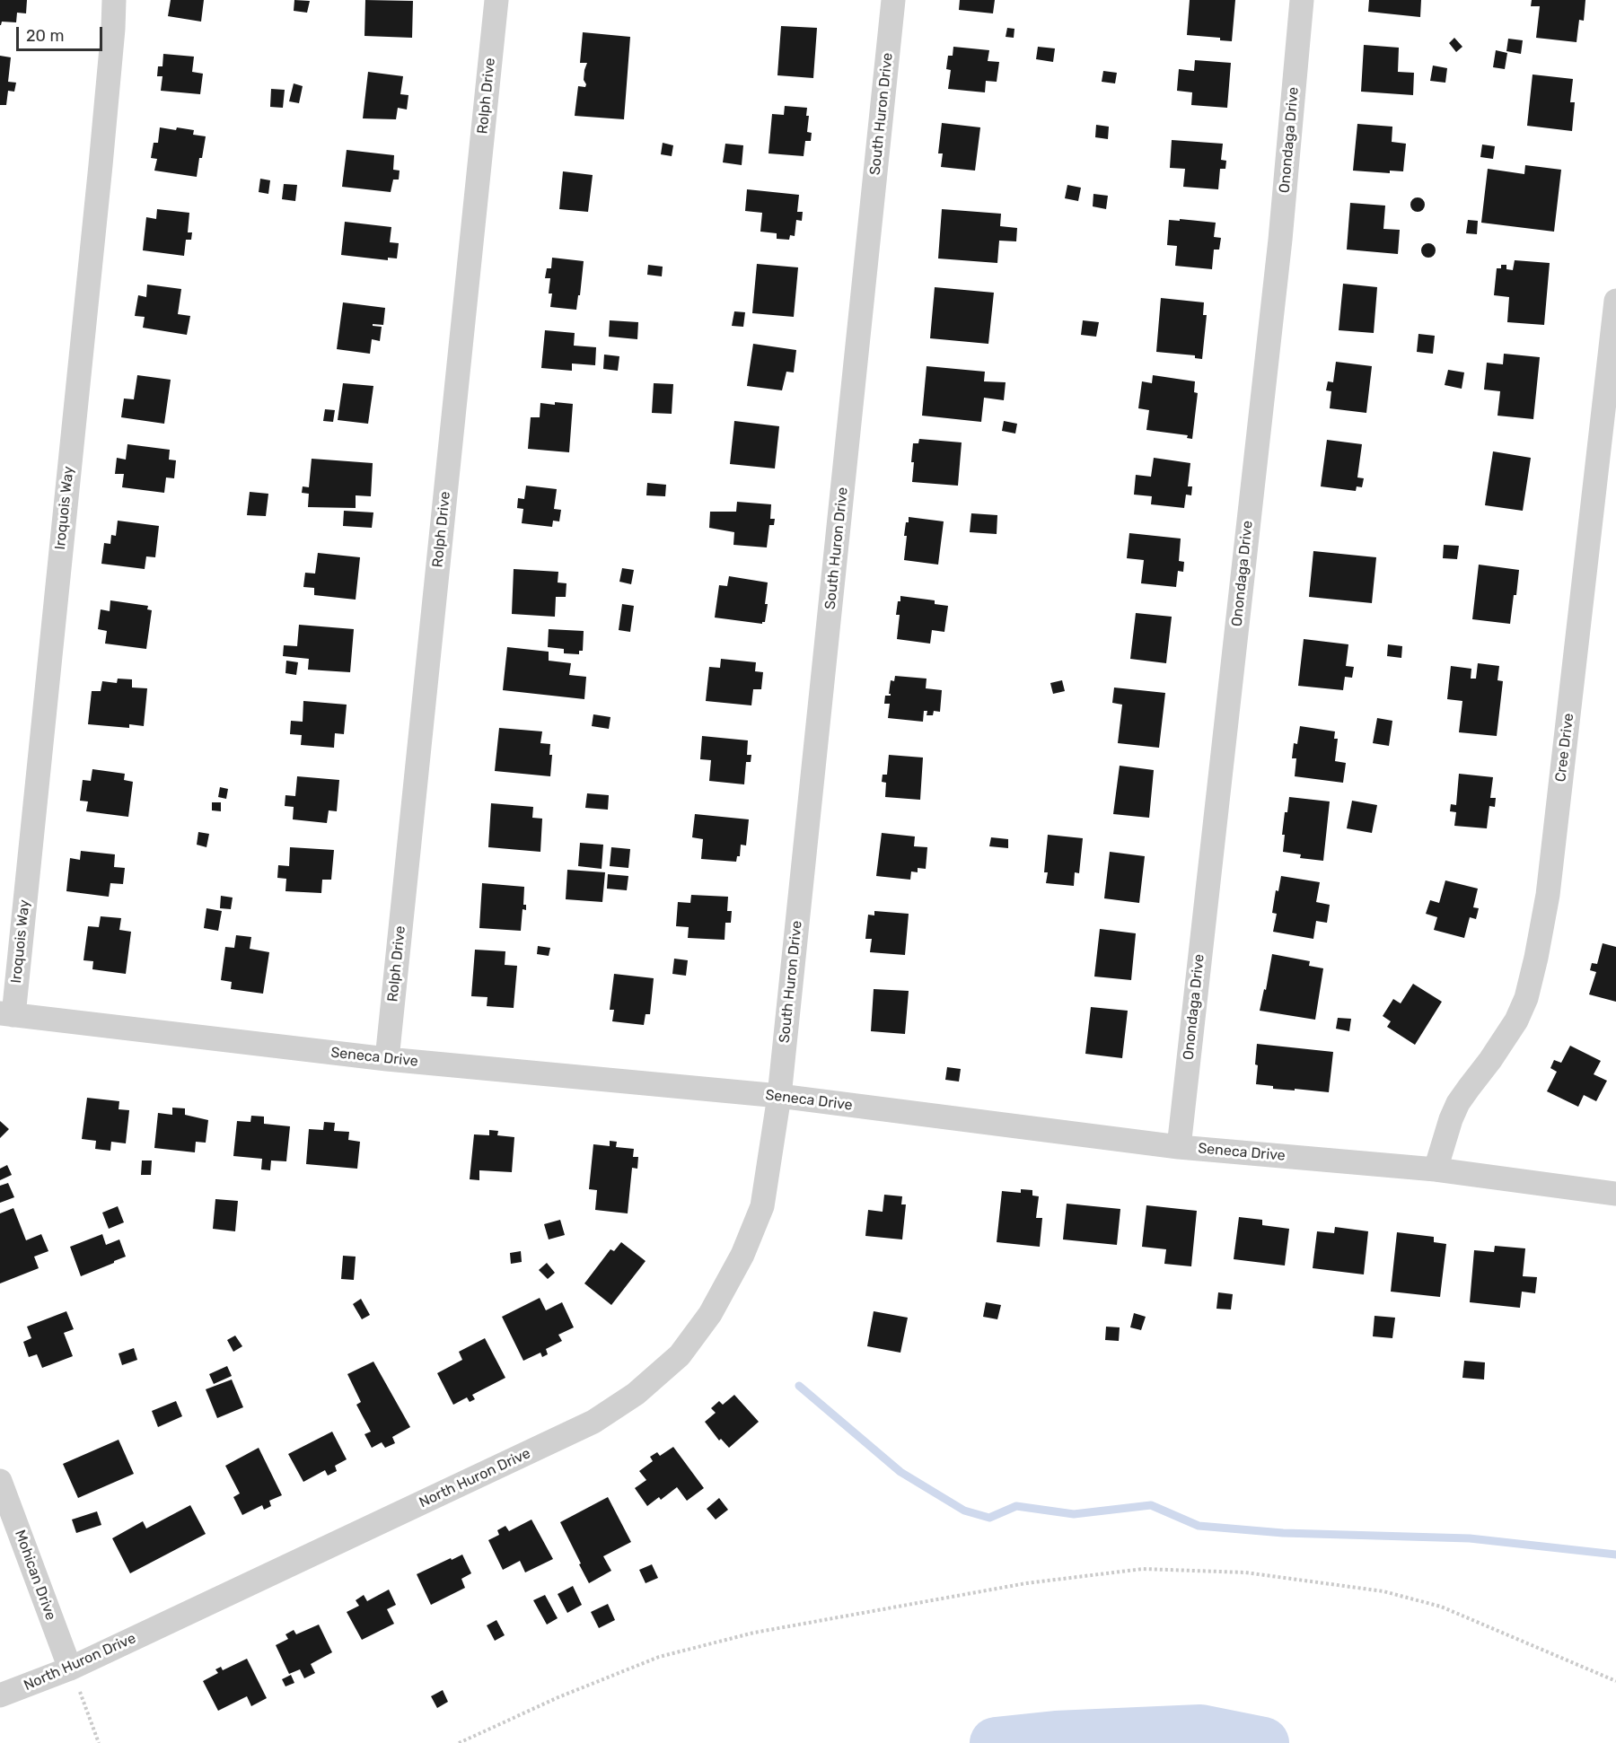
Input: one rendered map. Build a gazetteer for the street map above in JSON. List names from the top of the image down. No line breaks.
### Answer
{"streets":{"street":["Rolph Drive","South Huron Drive","Onondaga Drive","Iroquois Way","Cree Drive","Seneca Drive","North Huron Drive","Mohican Drive"]},"crossings":[["Rolph Drive","Seneca Drive"],["South Huron Drive","Seneca Drive"],["South Huron Drive","North Huron Drive"],["Onondaga Drive","Seneca Drive"],["Iroquois Way","Seneca Drive"],["Cree Drive","Seneca Drive"],["Seneca Drive","North Huron Drive"],["North Huron Drive","Mohican Drive"]],"scale_bar":"20 m"}
